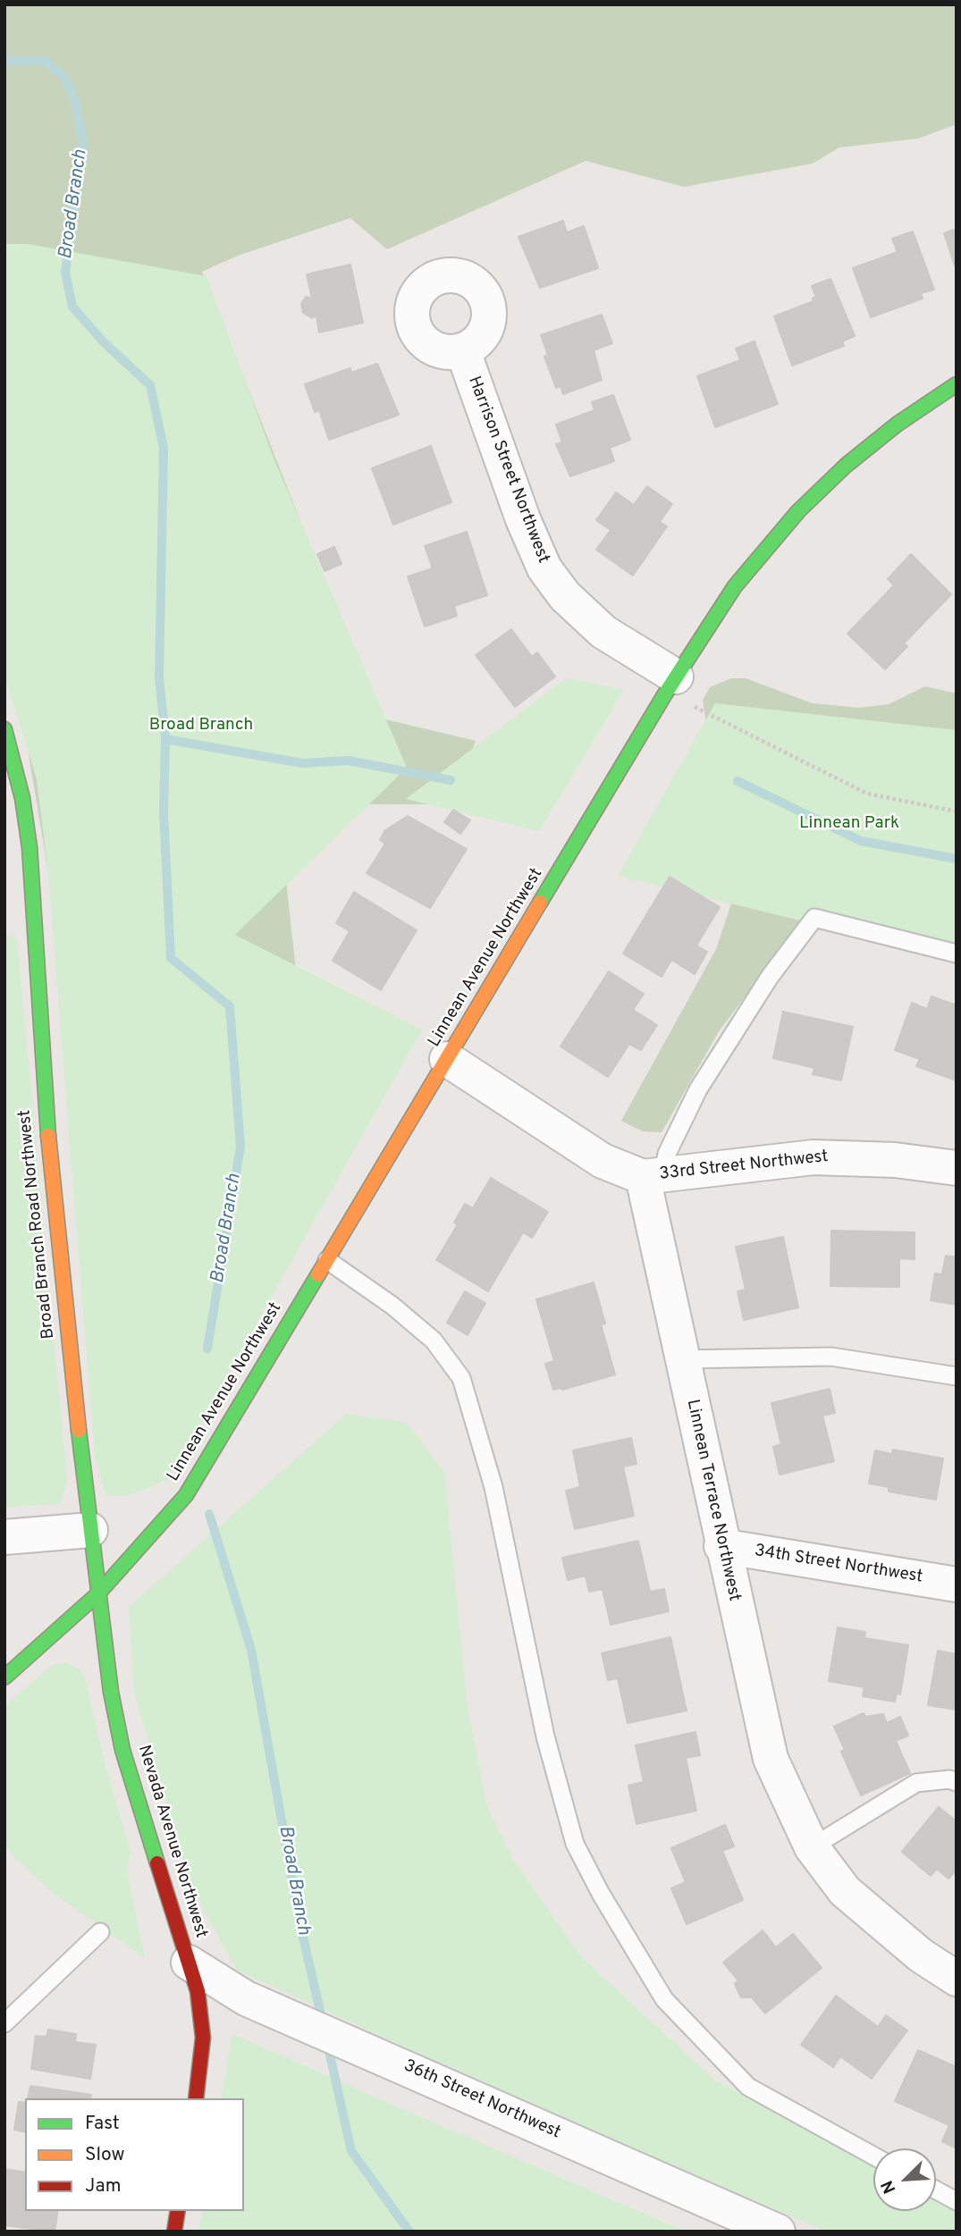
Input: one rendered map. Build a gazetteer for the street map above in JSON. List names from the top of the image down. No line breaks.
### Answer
{"streets":{"street":["Harrison Street Northwest","Linnean Avenue Northwest","33rd Street Northwest","Broad Branch Road Northwest","Linnean Terrace Northwest","34th Street Northwest","Nevada Avenue Northwest","36th Street Northwest"]},"crossings":[["Harrison Street Northwest","Linnean Avenue Northwest"],["Linnean Avenue Northwest","Broad Branch Road Northwest"],["Linnean Avenue Northwest","Nevada Avenue Northwest"],["33rd Street Northwest","Linnean Terrace Northwest"],["Broad Branch Road Northwest","Nevada Avenue Northwest"],["Linnean Terrace Northwest","34th Street Northwest"],["Nevada Avenue Northwest","36th Street Northwest"]],"water":["Broad Branch"],"parks":["Broad Branch","Linnean Park"],"legend":["Fast","Slow","Jam"],"north":"bottom left"}
